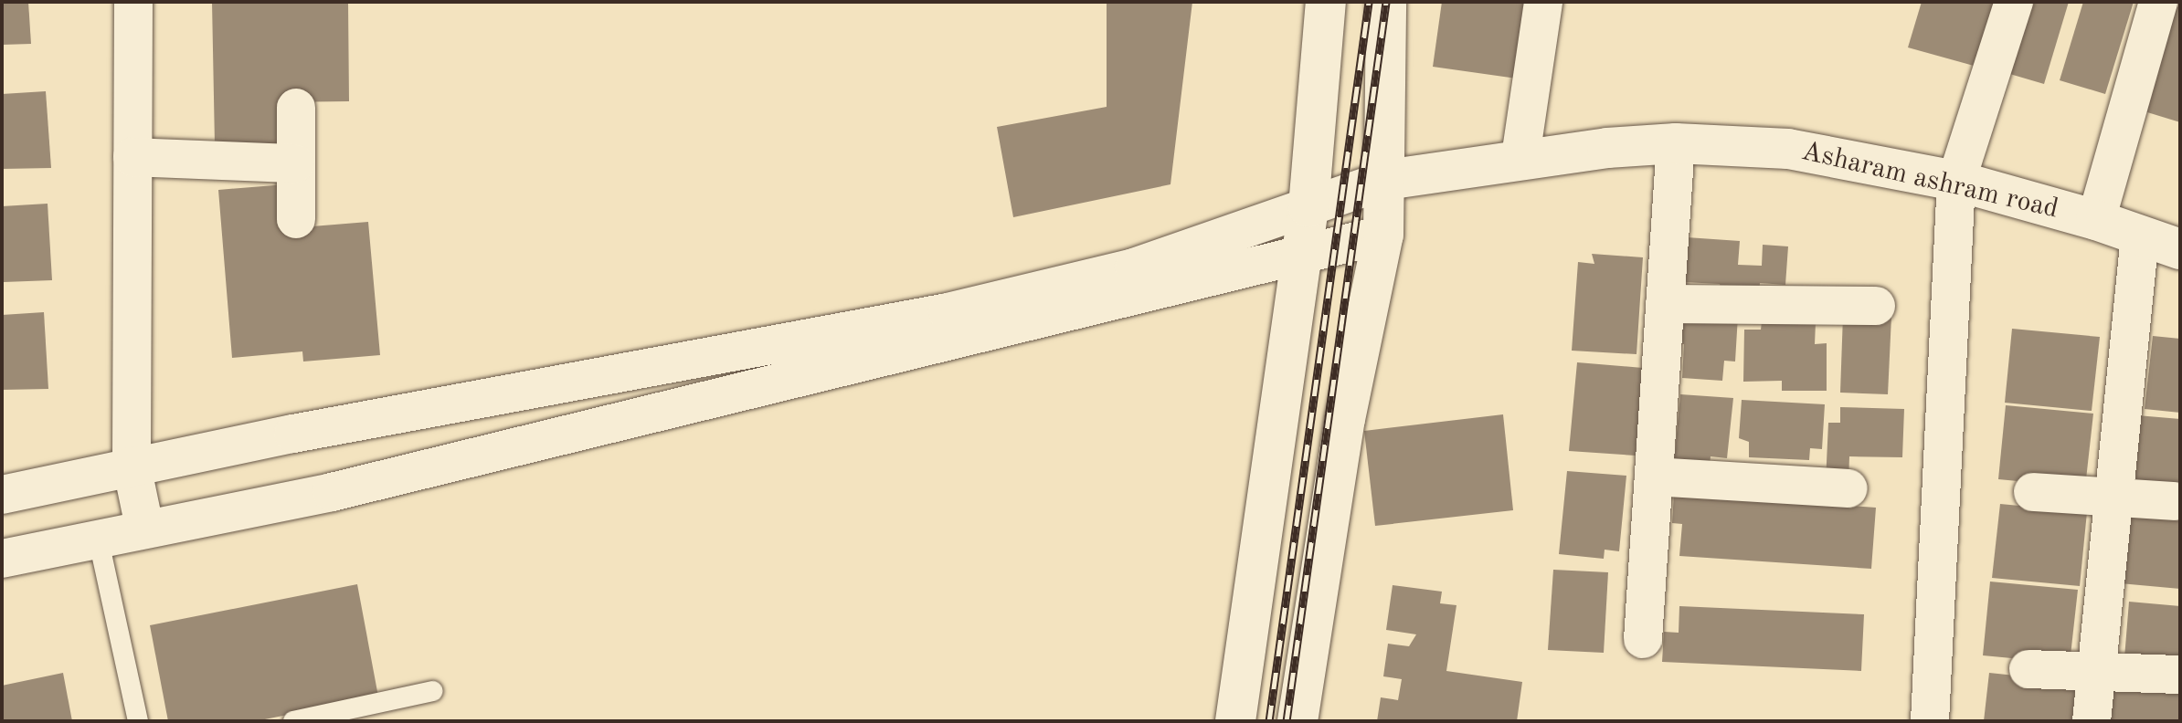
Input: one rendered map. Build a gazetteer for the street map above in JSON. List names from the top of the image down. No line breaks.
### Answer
{"streets":{"street":["Asharam ashram road"]}}
